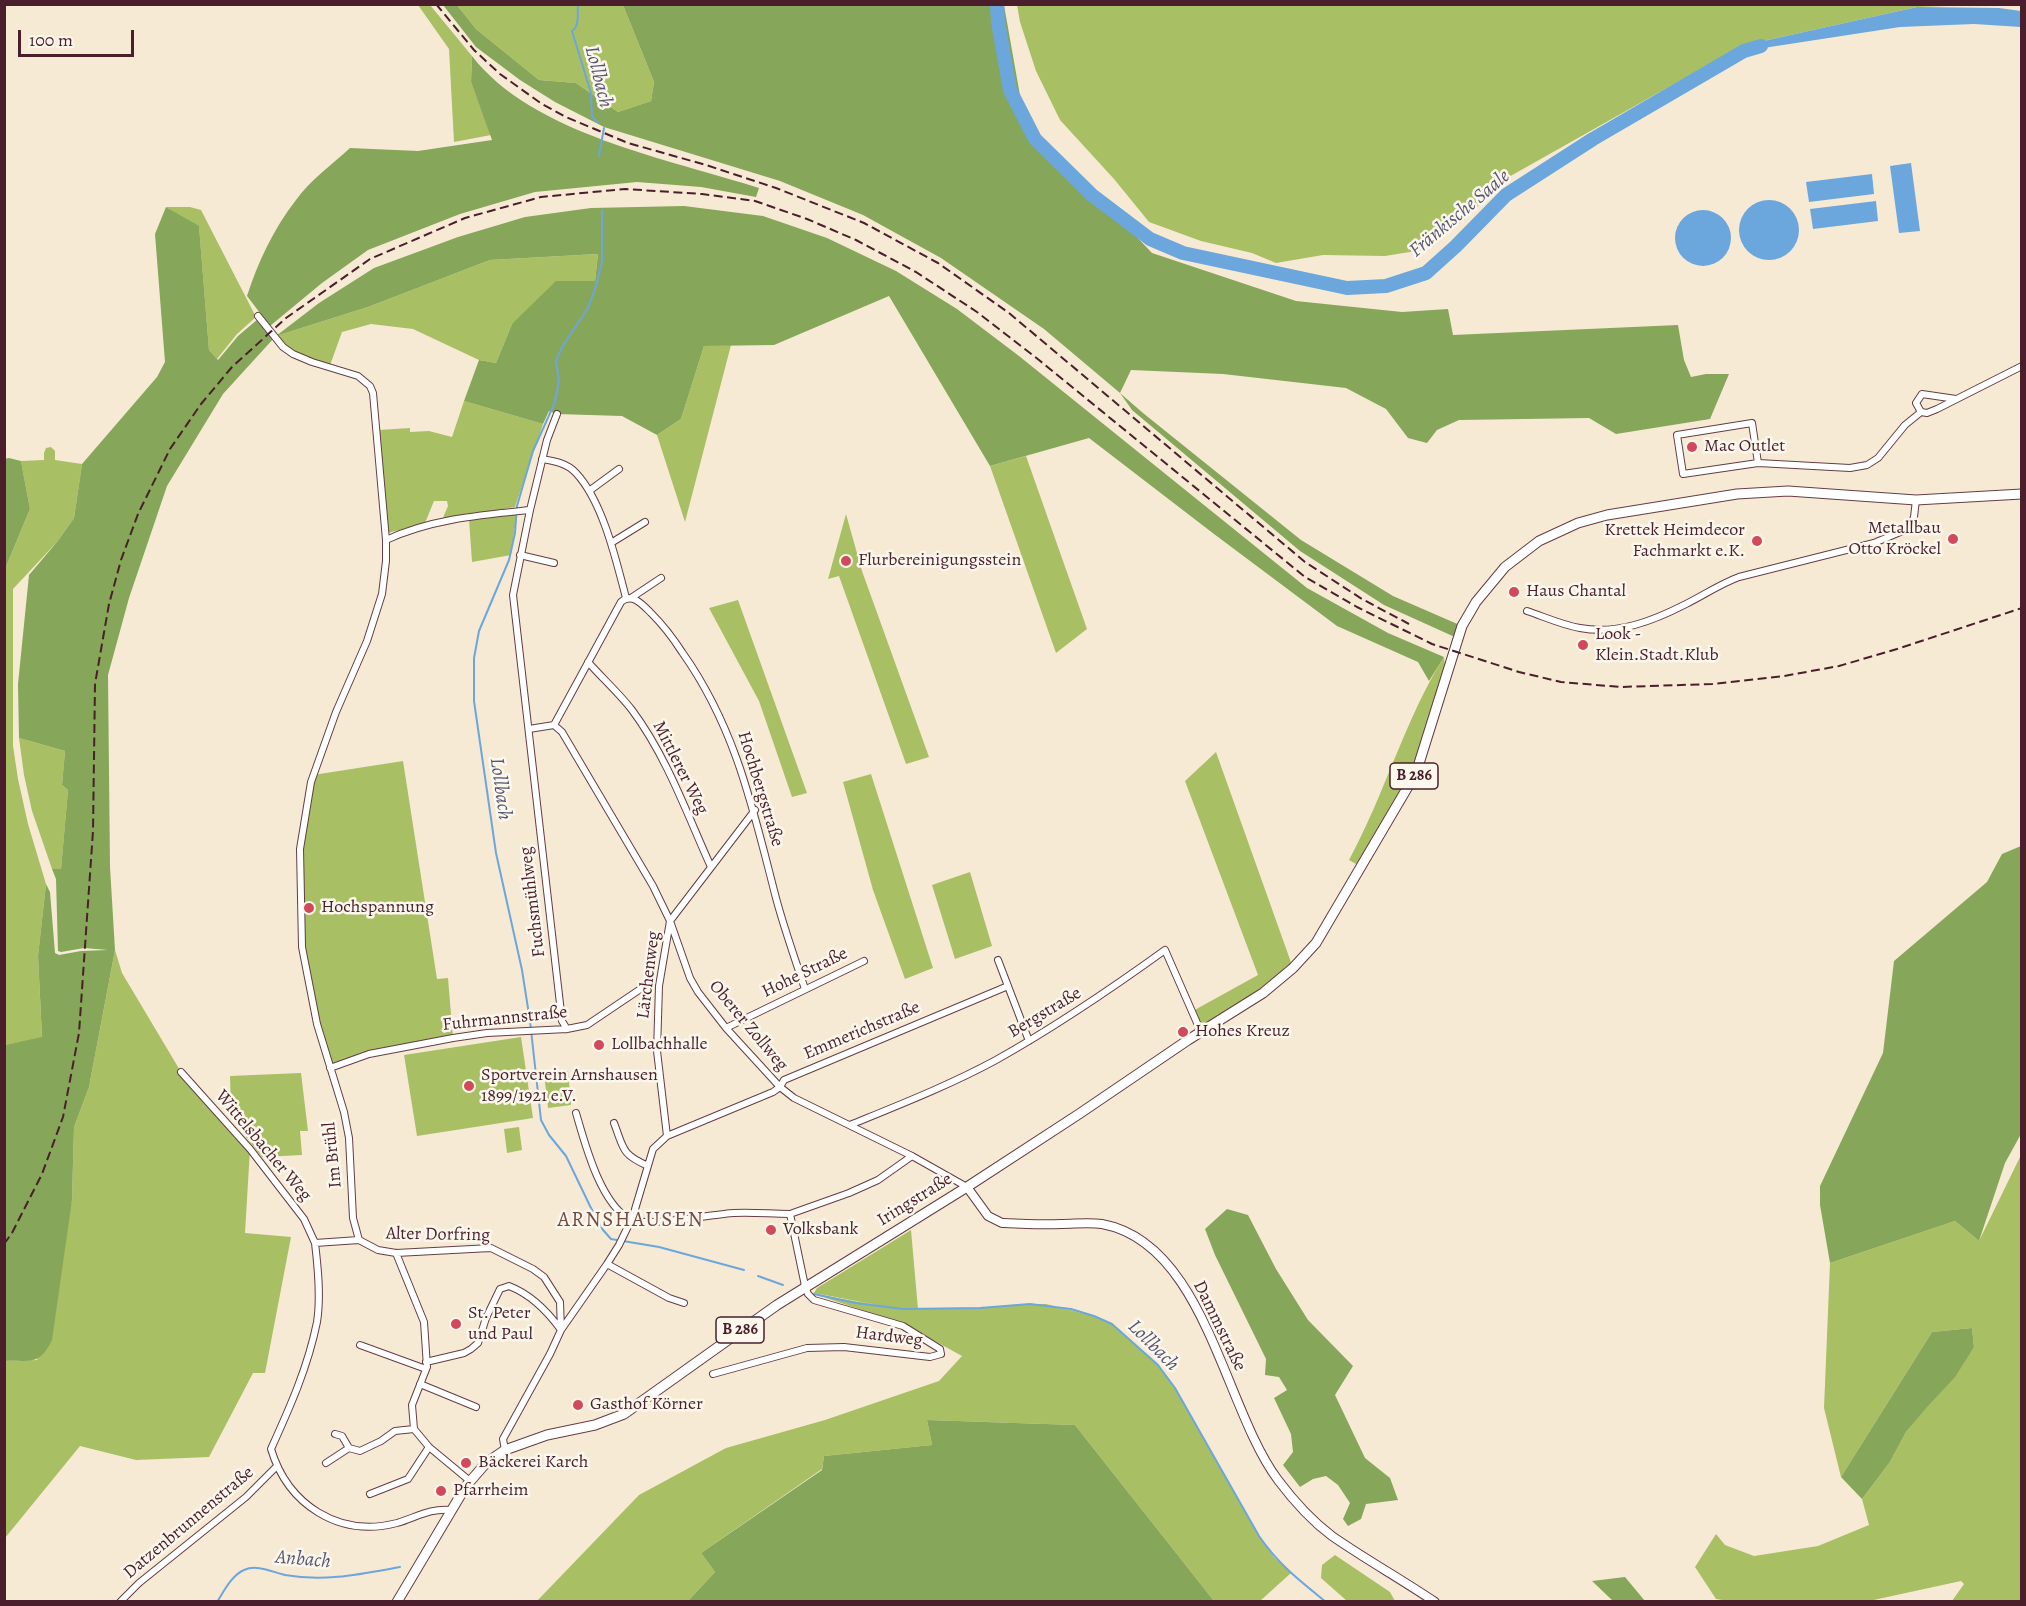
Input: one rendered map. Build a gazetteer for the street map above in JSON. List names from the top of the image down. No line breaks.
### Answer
{"streets":{"main road":["B 286","Iringstraße"],"street":["Mittlerer Weg","Hochbergstraße","Fuchsmühlweg","Hohe Straße","Lärchenweg","Bergstraße","Fuhrmannstraße","Oberer Zollweg","Emmerichstraße","Wittelsbacher Weg","Im Brühl","Alter Dorfring","Dammstraße","Hardweg","Datzenbrunnenstraße"]},"crossings":[["Mittlerer Weg","Lärchenweg"],["B 286","Iringstraße"],["Hochbergstraße","Hohe Straße"],["Hochbergstraße","Lärchenweg"],["Fuchsmühlweg","Fuhrmannstraße"],["Hohe Straße","Oberer Zollweg"],["Lärchenweg","Oberer Zollweg"],["Lärchenweg","Emmerichstraße"],["Bergstraße","Oberer Zollweg"],["Bergstraße","Iringstraße"],["Fuhrmannstraße","Im Brühl"],["Oberer Zollweg","Emmerichstraße"],["Oberer Zollweg","Iringstraße"],["Oberer Zollweg","Dammstraße"],["Wittelsbacher Weg","Alter Dorfring"],["Im Brühl","Alter Dorfring"],["Iringstraße","Alter Dorfring"],["Iringstraße","Dammstraße"],["Iringstraße","Hardweg"]],"districts":["ARNSHAUSEN"],"water":["Lollbach","Fränkische Saale","Anbach"],"places":["Mac Outlet","Metallbau Otto Kröckel","Krettek Heimdecor Fachmarkt e.K.","Flurbereinigungsstein","Haus Chantal","Look - Klein.Stadt.Klub","Hochspannung","Hohes Kreuz","Lollbachhalle","Sportverein Arnshausen 1899/1921 e.V.","Volksbank","St. Peter und Paul","Gasthof Körner","Bäckerei Karch","Pfarrheim"],"scale_bar":"100 m"}
